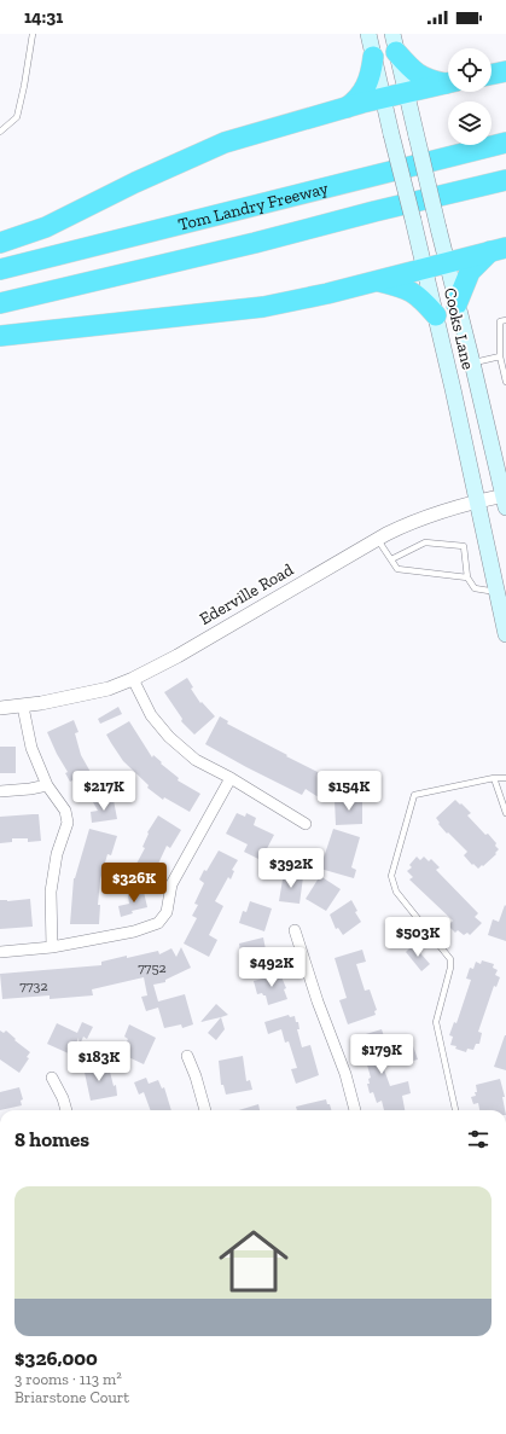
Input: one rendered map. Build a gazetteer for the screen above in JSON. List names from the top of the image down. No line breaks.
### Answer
{"streets":{"highway":["Tom Landry Freeway"],"main road":["Cooks Lane"],"street":["Ederville Road"]},"crossings":[["Cooks Lane","Ederville Road"]],"house_numbers":["7752","7732"],"page":{"status":"14:31","price":["$217K","$154K","$392K","$326K","$503K","$492K","$179K","$183K"],"heading":"8 homes","list":[{"name":"$326,000","note":"3 rooms · 113 m² · Briarstone Court"}]}}
